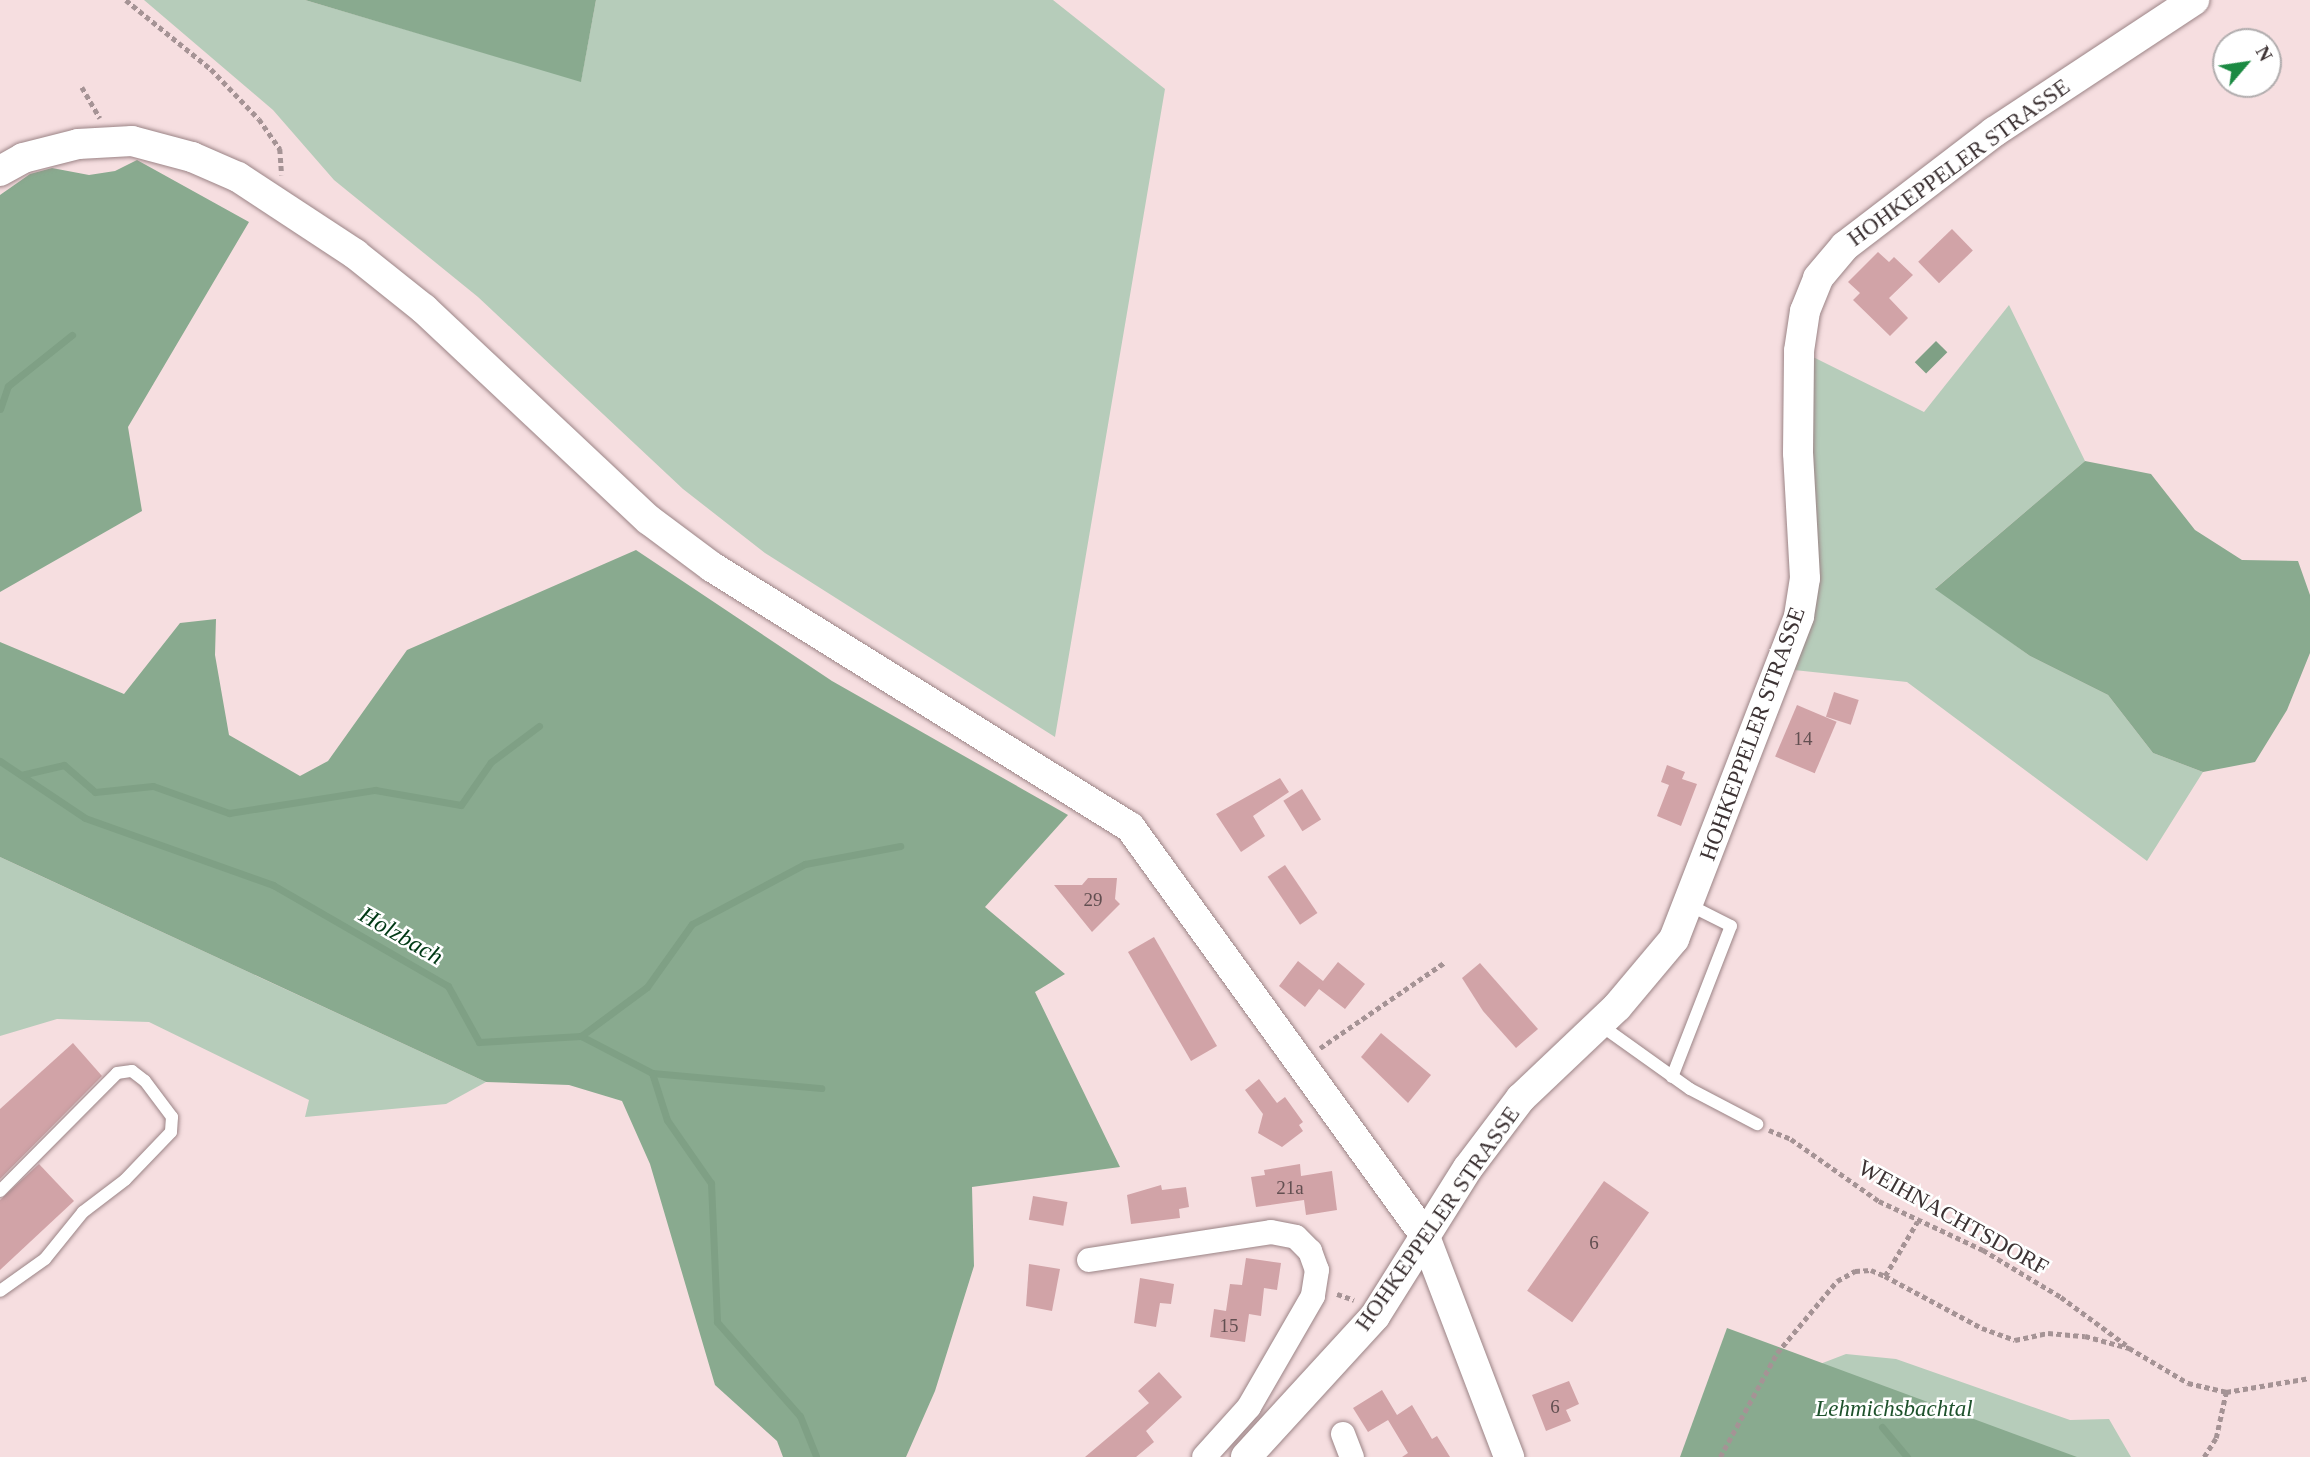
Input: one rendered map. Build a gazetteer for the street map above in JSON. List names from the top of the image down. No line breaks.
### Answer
{"streets":{"street":["HOHKEPPELER STRASSE"],"path":["WEIHNACHTSDORF"]},"water":["Holzbach"],"parks":["Lehmichsbachtal"],"house_numbers":["14","29","21a","6","15","6"],"north":"top right"}
